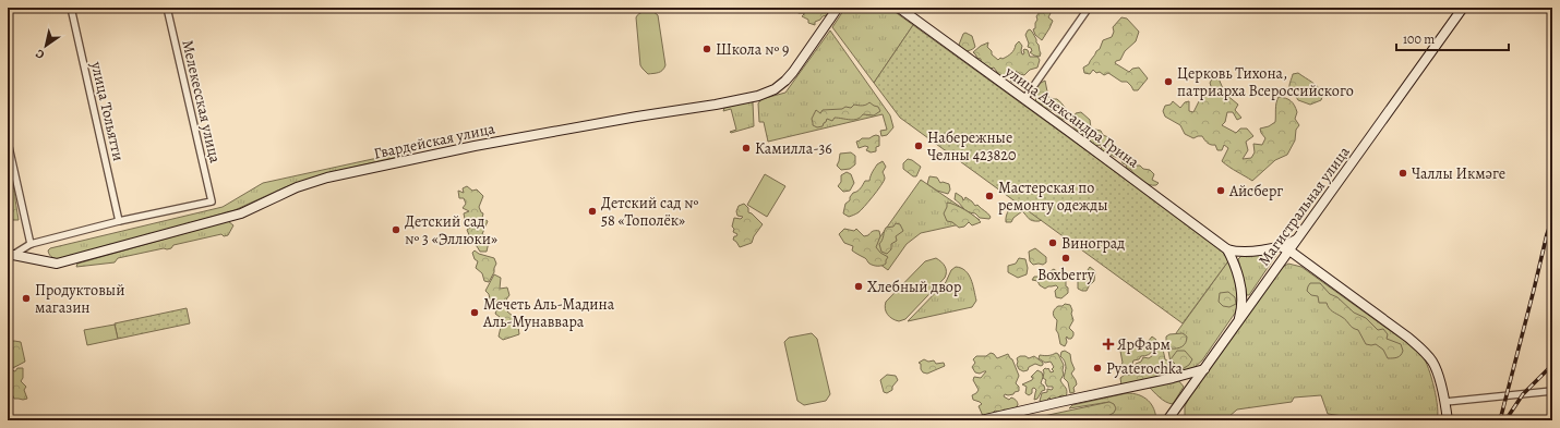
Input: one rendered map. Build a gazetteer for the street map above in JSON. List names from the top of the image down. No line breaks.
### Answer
{"streets":{"street":["Мелекесская улица","улица Тольятти","улица Александра Грина","Гвардейская улица","Магистральная улица"]},"crossings":[["Мелекесская улица","улица Тольятти"]],"places":{"other":["Школа № 9","Церковь Тихона, патриарха Всероссийского","Набережные Челны 423820","Камилла-36","Чаллы Икмәге","Айсберг","Мастерская по ремонту одежды","Детский сад № 58 «Тополёк»","Детский сад № 3 «Эллюки»","Виноград","Boxberry","Хлебный двор","Продуктовый магазин","Мечеть Аль-Мадина Аль-Мунаввара","Pyaterochka"],"health":["ЯрФарм"]},"scale_bar":"100 m","north":"bottom left"}
